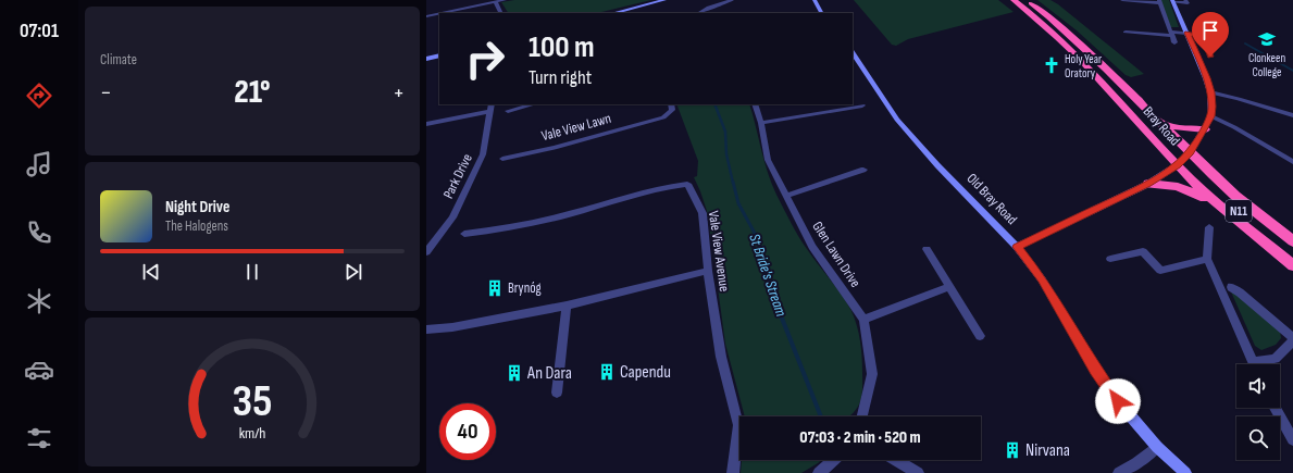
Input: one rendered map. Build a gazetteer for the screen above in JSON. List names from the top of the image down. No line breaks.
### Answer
{"streets":{"highway":["Bray Road","N11"],"street":["Vale View Lawn","Park Drive","Old Bray Road","Vale View Avenue","Glen Lawn Drive"]},"crossings":[["Bray Road","N11"]],"water":["St Bride's Stream"],"places":{"school or university":["Clonkeen College"],"church":["Holy Year Oratory"],"building":["Brynóg","Capendu","An Dara","Nirvana"]},"page":{"tabs":"07:01","tile":"Climate","turn":["100 m","Turn right"],"heat":["−","21°","+"],"song":["Night Drive","The Halogens"],"limit":"40","trip":"07:03 · 2 min · 520 m","gauge":["35","km/h"]}}
